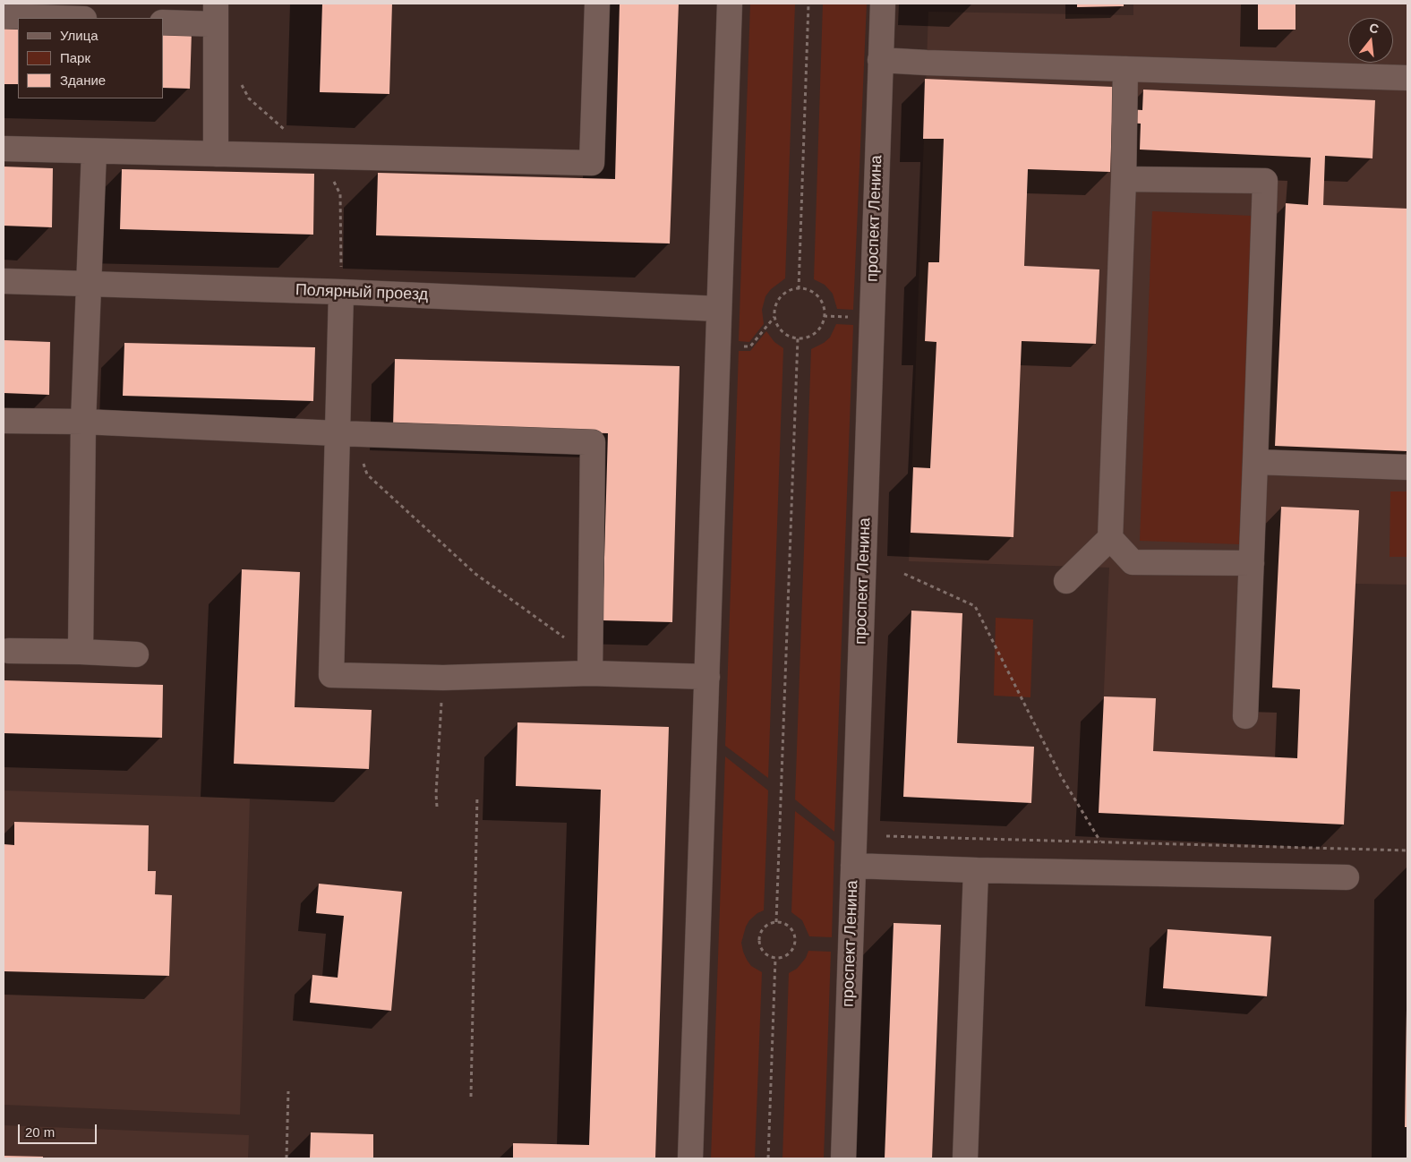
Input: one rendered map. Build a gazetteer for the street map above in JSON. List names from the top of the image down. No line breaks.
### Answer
{"streets":{"street":["проспект Ленина","Полярный проезд"]},"legend":["Улица","Парк","Здание"],"scale_bar":"20 m","north":"top"}
